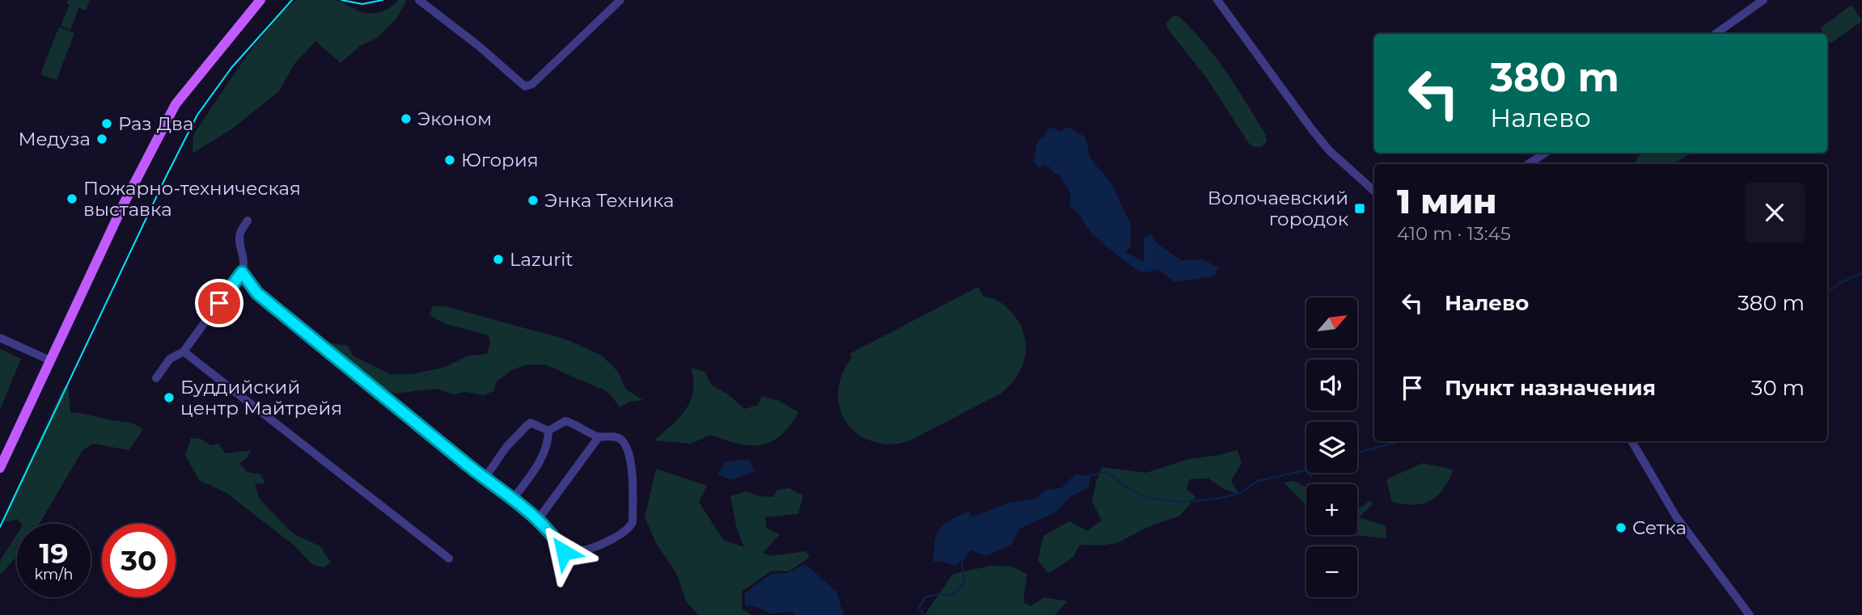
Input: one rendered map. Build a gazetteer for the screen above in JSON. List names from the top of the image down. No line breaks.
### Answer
{"places":{"other":["Эконом","Раз Два","Медуза","Югория","Пожарно-техническая выставка","Энка Техника","Lazurit","Буддийский центр Майтрейя","Сетка"],"transit":["Волочаевский городок"]},"north":"top right","page":{"turn":["380 m","Налево"],"heading":["1 мин","410 m · 13:45"],"list":[{"name":"Налево","value":"380 m"},{"name":"Пункт назначения","value":"30 m"}],"map_buttons":["+","−"],"speed":"19 km/h","limit":"30"}}
